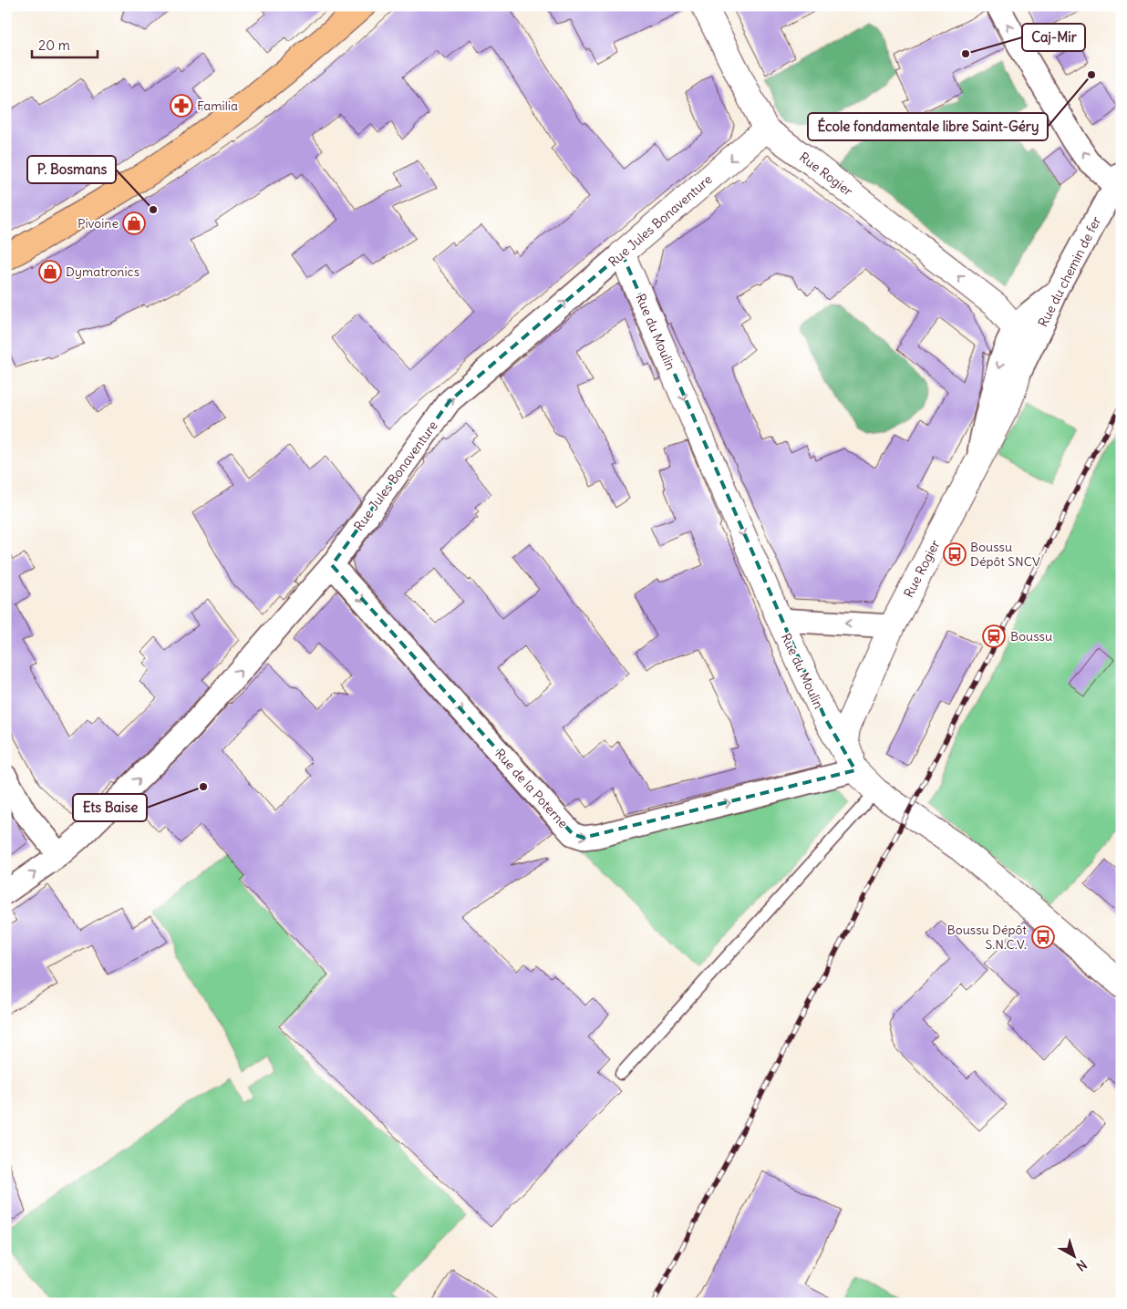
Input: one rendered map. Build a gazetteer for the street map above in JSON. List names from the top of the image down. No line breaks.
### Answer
{"streets":{"street":["Rue Rogier","Rue Jules Bonaventure","Rue du chemin de fer","Rue du Moulin","Rue de la Poterne"]},"crossings":[["Rue Rogier","Rue Jules Bonaventure"],["Rue Rogier","Rue du chemin de fer"],["Rue Rogier","Rue du Moulin"],["Rue Rogier","Rue de la Poterne"],["Rue Jules Bonaventure","Rue du Moulin"],["Rue Jules Bonaventure","Rue de la Poterne"],["Rue du Moulin","Rue de la Poterne"]],"one_way":["Rue du Moulin","Rue de la Poterne"],"places":{"other":["Caj-Mir","École fondamentale libre Saint-Géry","P. Bosmans","Ets Baise"],"pharmacy":["Familia"],"shop":["Pivoine","Dymatronics"],"bus stop":["Boussu Dépôt SNCV","Boussu Dépôt S.N.C.V."],"station":["Boussu"]},"scale_bar":"20 m","north":"bottom right"}
